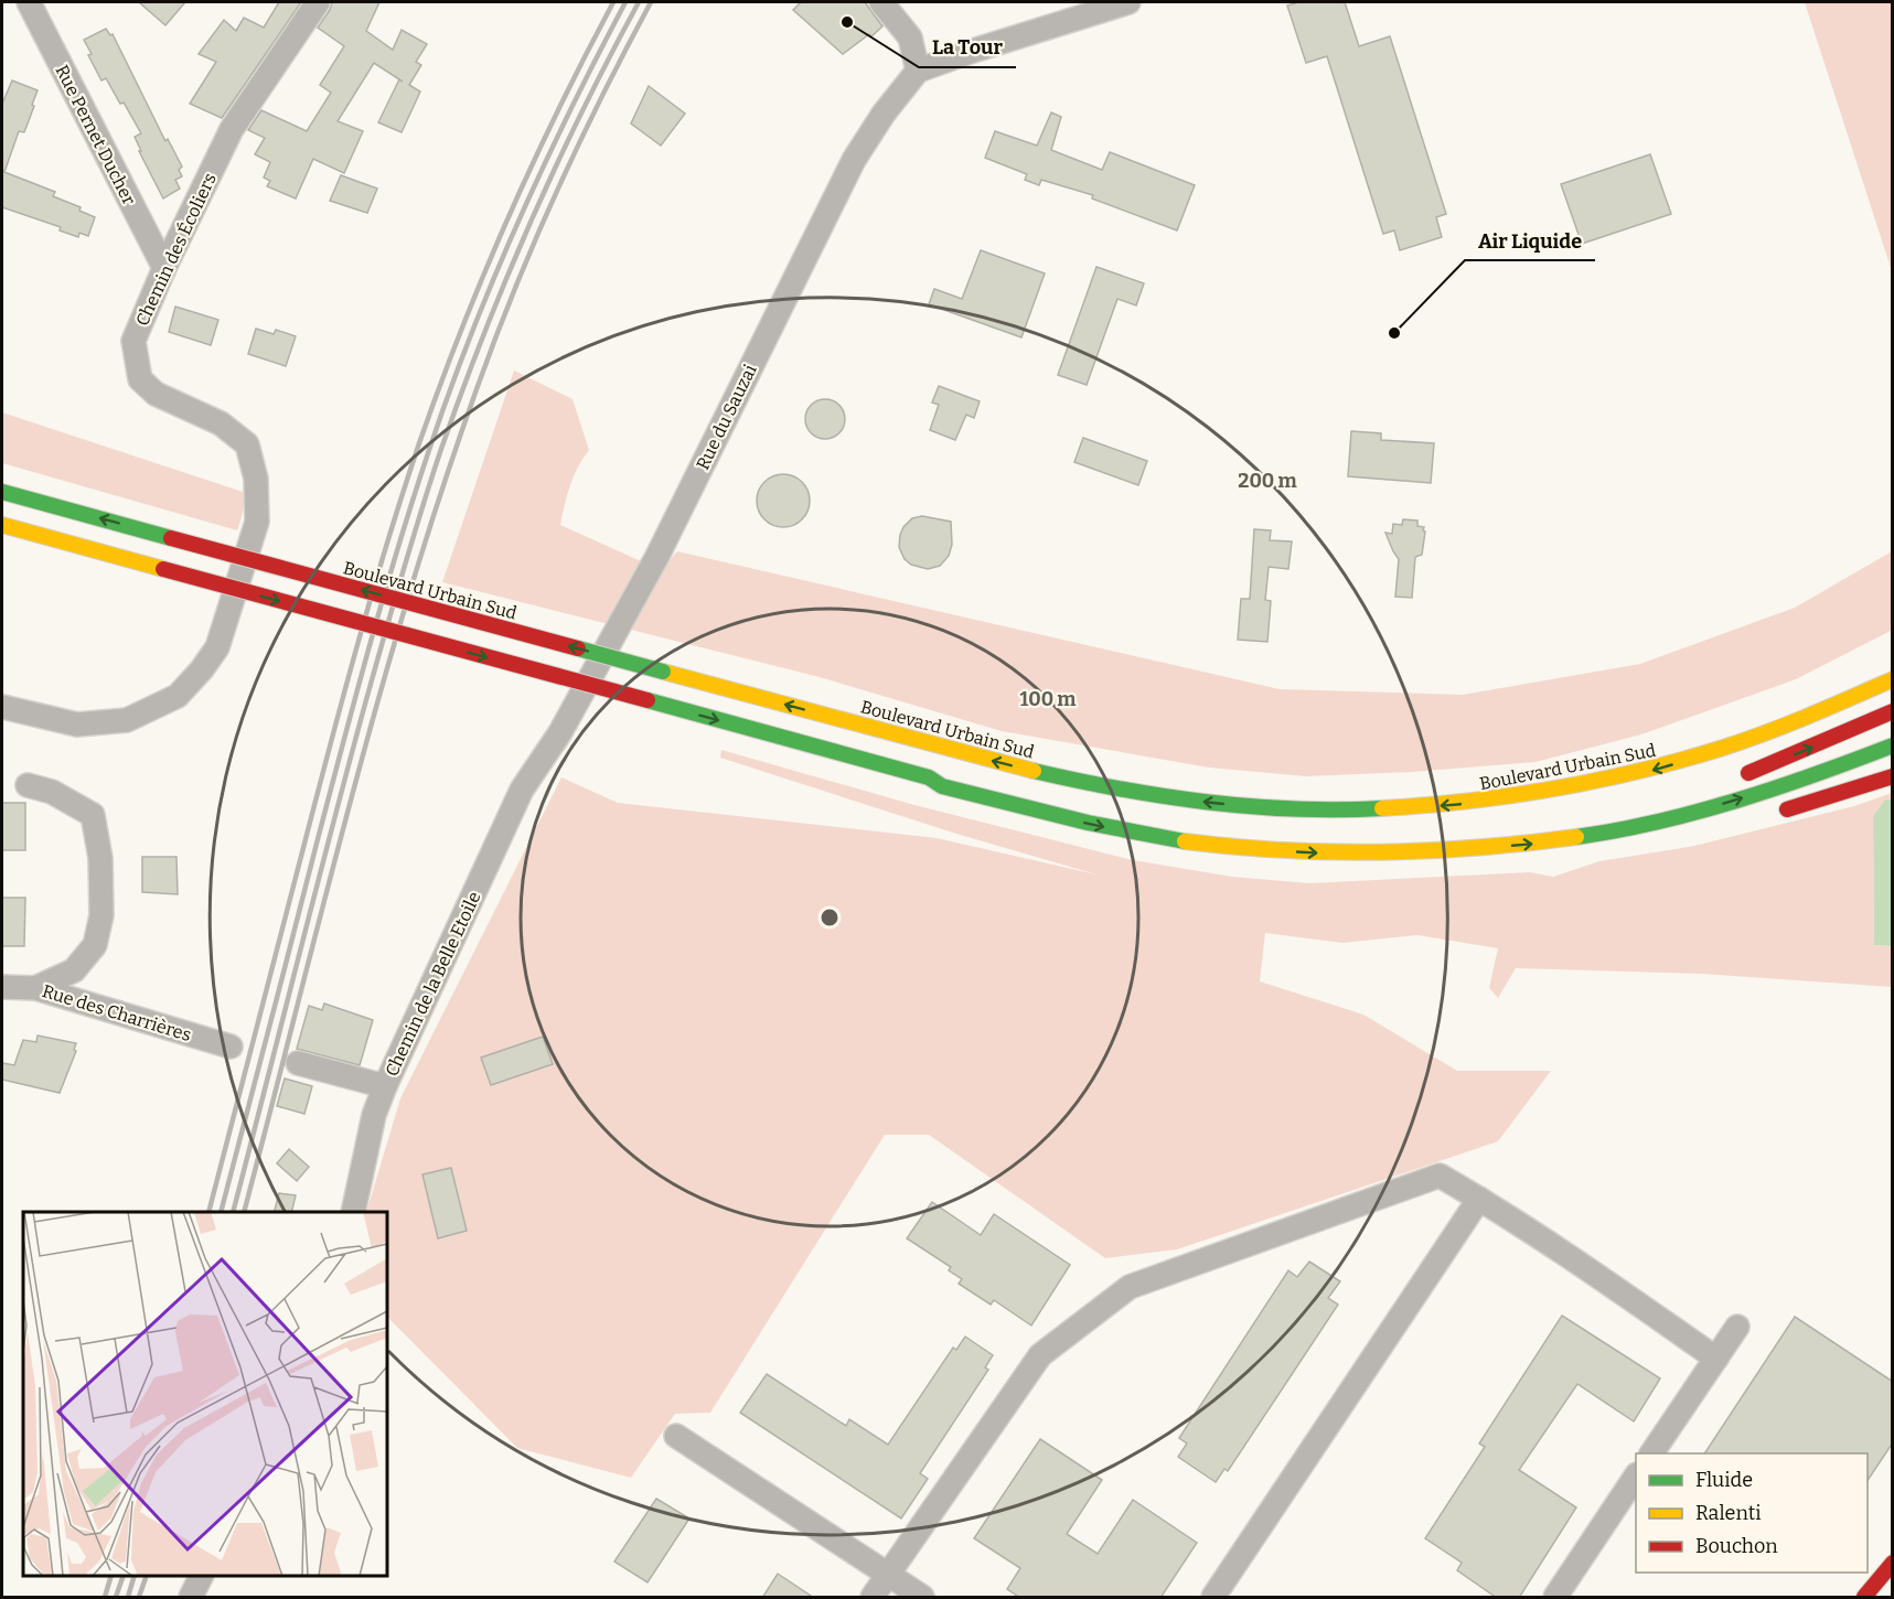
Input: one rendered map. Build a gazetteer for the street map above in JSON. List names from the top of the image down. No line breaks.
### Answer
{"streets":{"main road":["Boulevard Urbain Sud"],"street":["Rue Pernet Ducher","Chemin des Écoliers","Rue du Sauzai","Chemin de la Belle Etoile","Rue des Charrières"]},"crossings":[["Rue Pernet Ducher","Chemin des Écoliers"],["Rue du Sauzai","Chemin de la Belle Etoile"]],"places":["La Tour","Air Liquide"],"legend":["Fluide","Ralenti","Bouchon"],"rings":["200 m","100 m"]}
